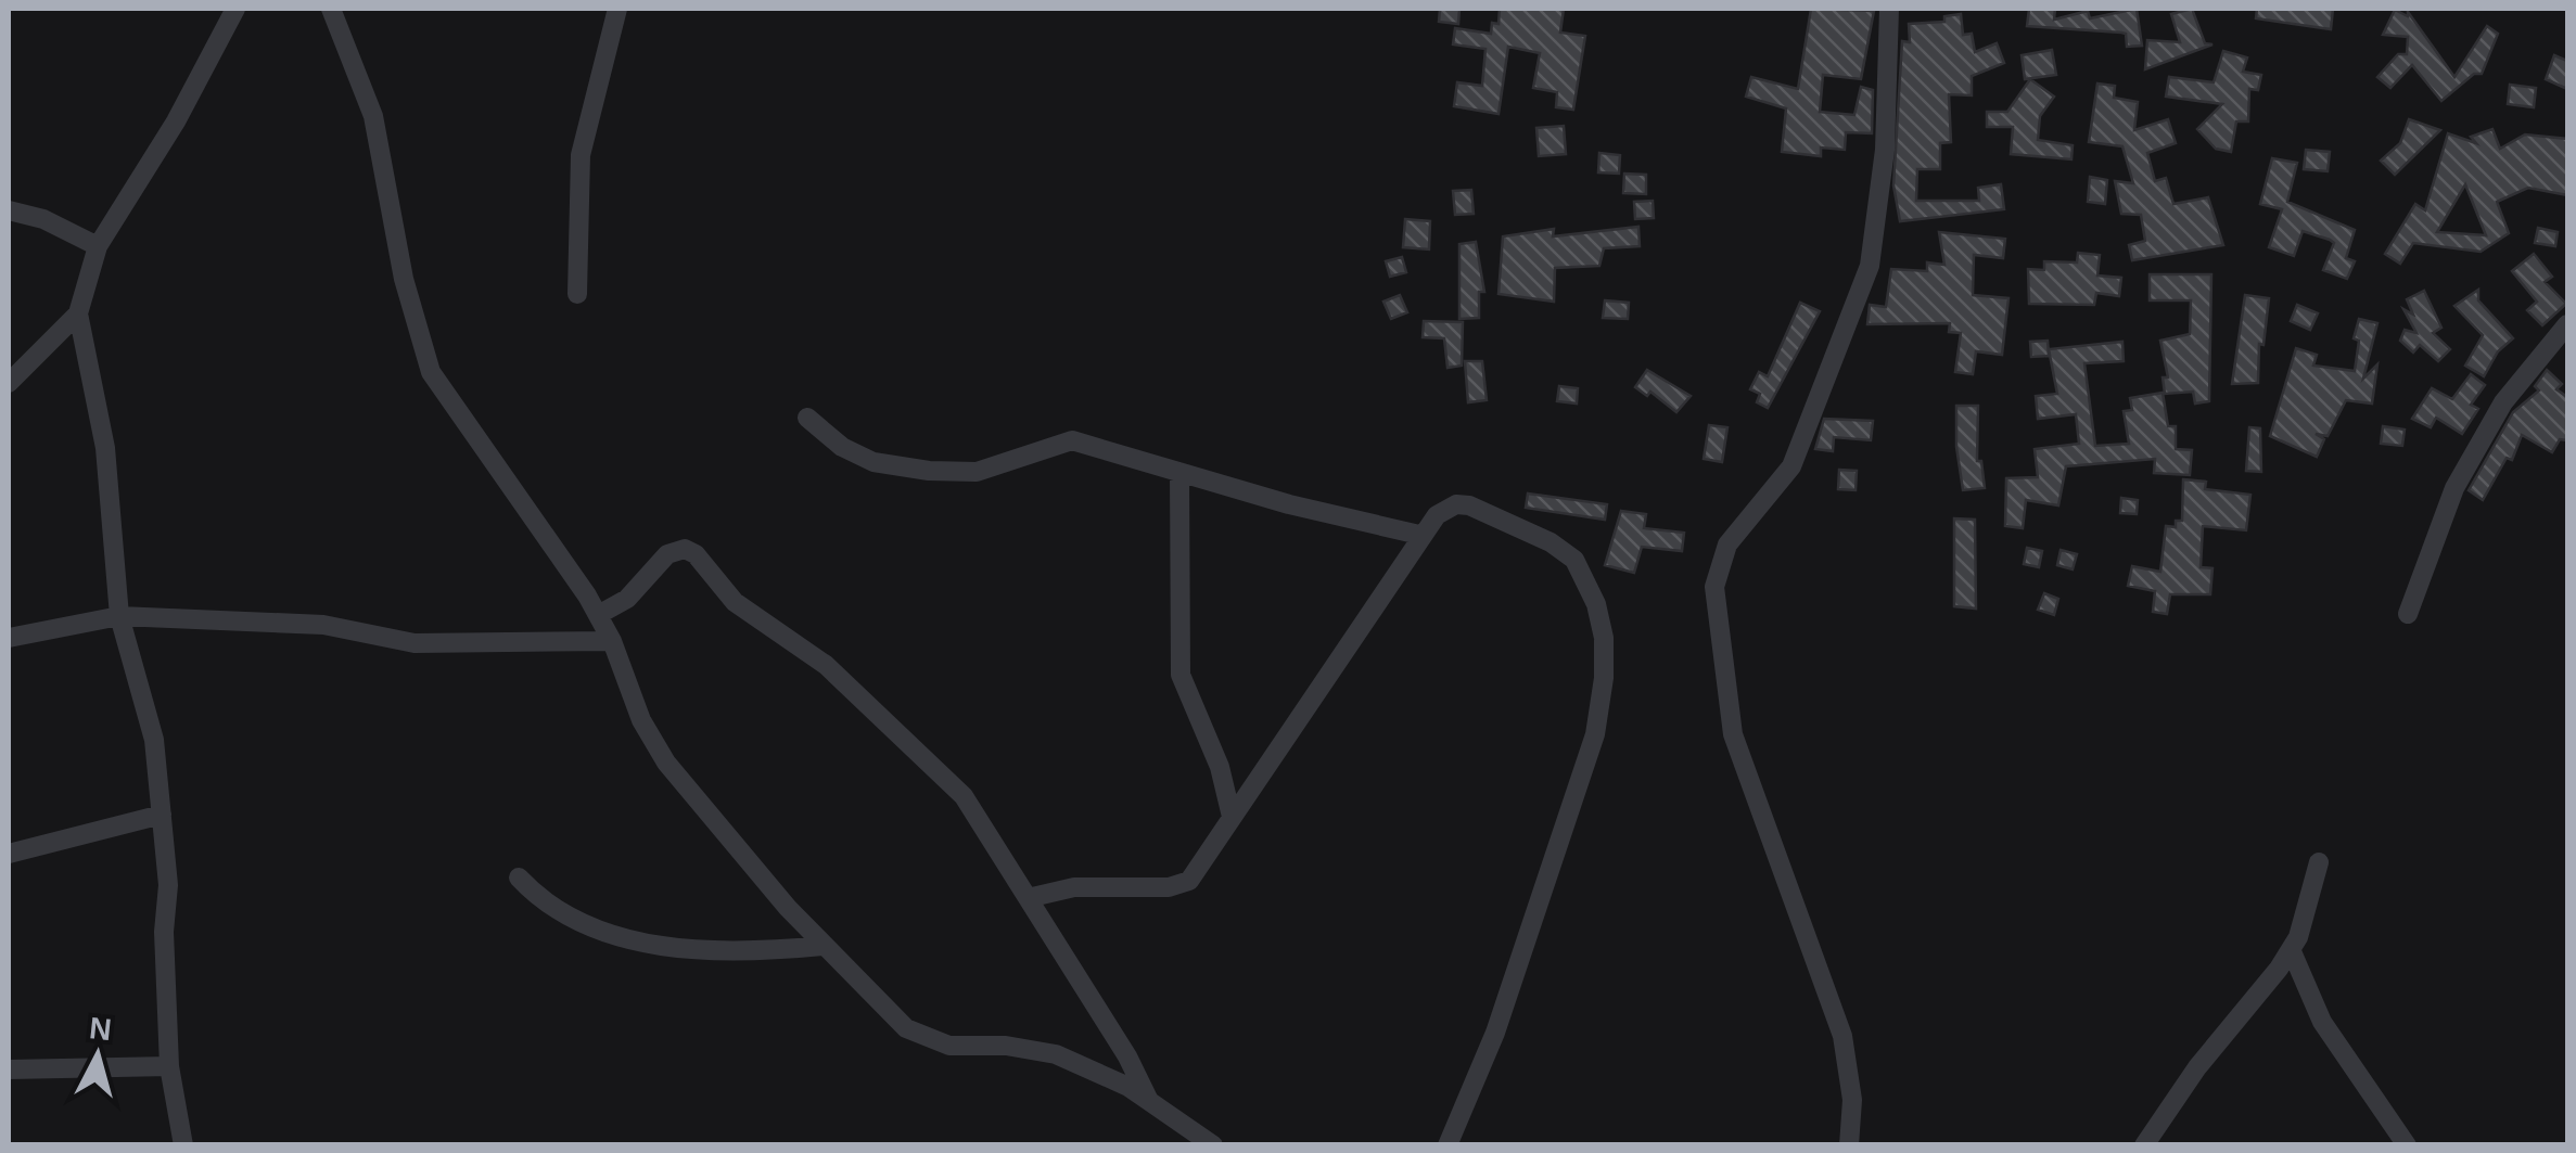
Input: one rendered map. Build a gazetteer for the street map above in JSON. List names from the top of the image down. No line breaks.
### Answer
{"north":"top"}
